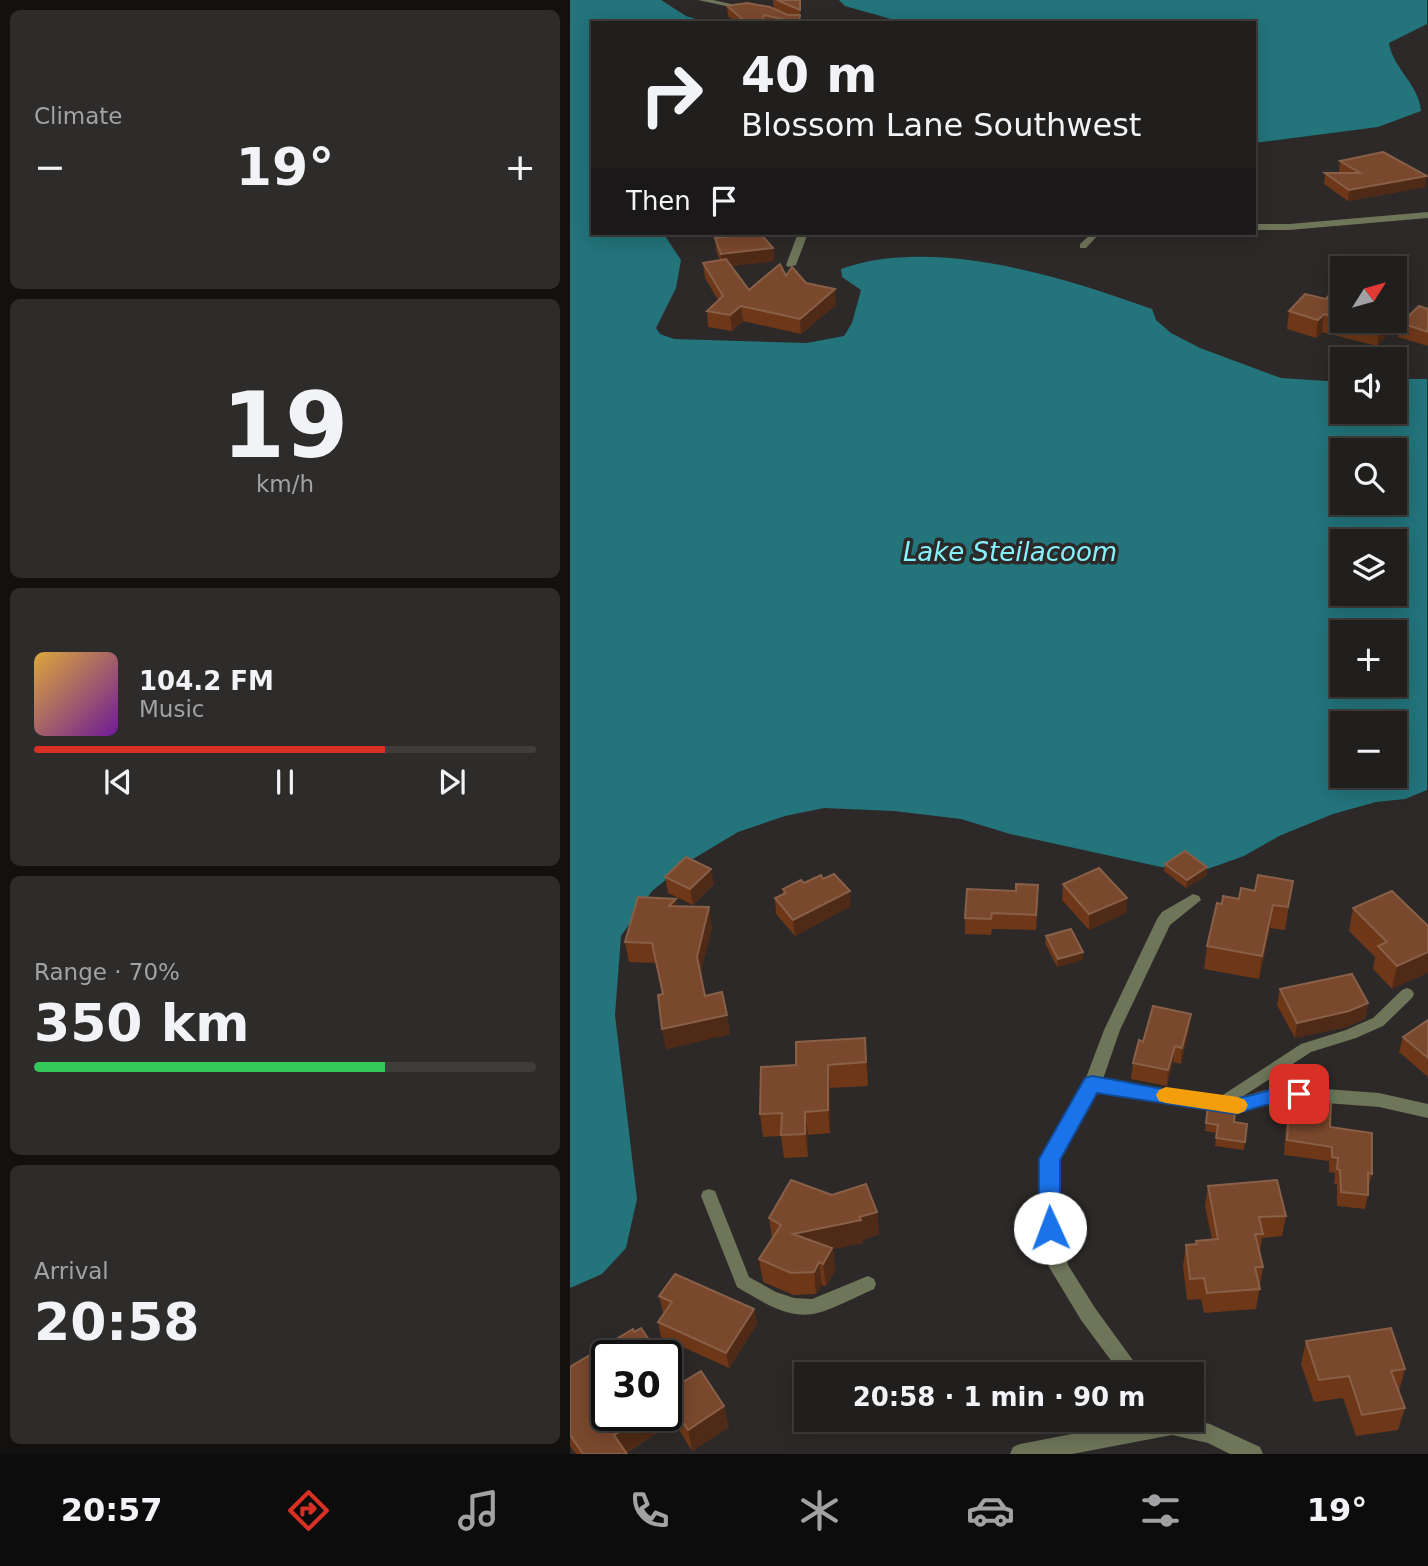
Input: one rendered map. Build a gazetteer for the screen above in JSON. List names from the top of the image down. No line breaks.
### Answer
{"water":["Lake Steilacoom"],"north":"top right","page":{"tile":["Climate",["19","km/h"],["Range · 70%","350 km"],["Arrival","20:58"]],"turn":["40 m","Blossom Lane Southwest"],"heat":["−","19°","+"],"then":"Then","map_buttons":["+","−"],"song":["104.2 FM","Music"],"limit":"30","trip":"20:58 · 1 min · 90 m","tabs":["20:57","19°"]}}
